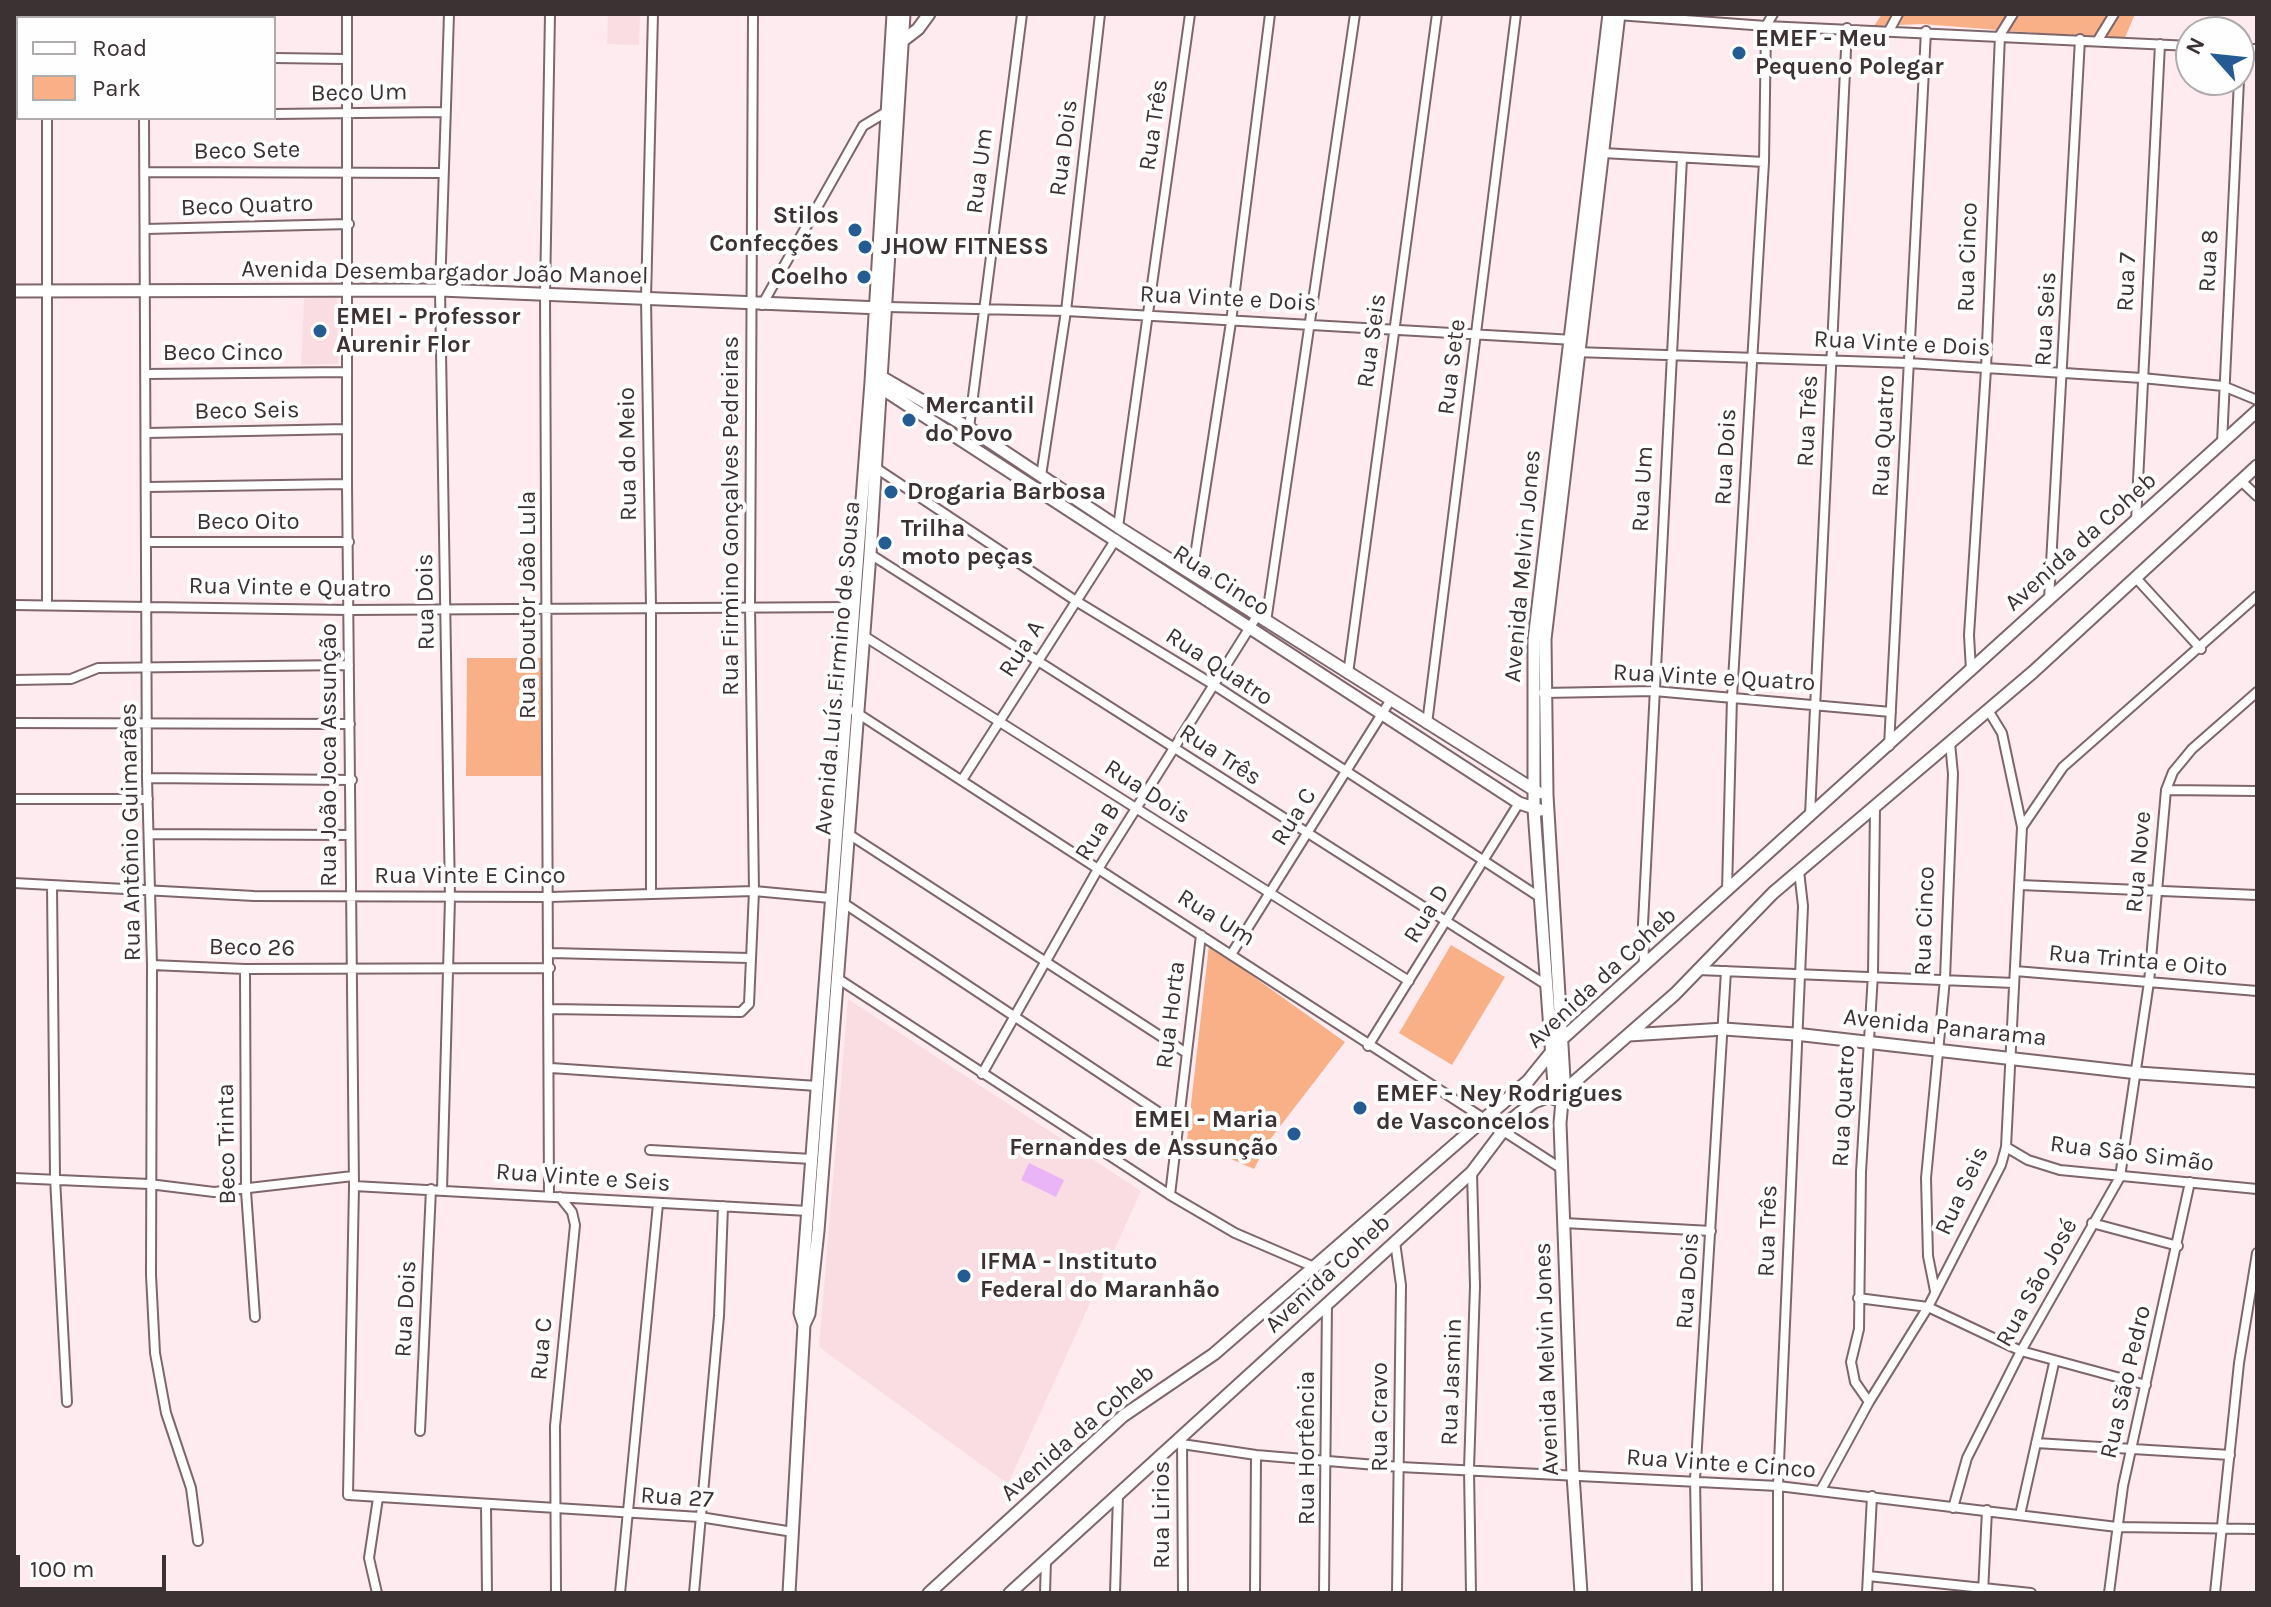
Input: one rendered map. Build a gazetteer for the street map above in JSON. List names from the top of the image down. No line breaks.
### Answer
{"streets":{"main road":["Rua Cinco","Avenida Desembargador João Manoel","Avenida da Coheb","Avenida Melvin Jones","Avenida Luís Firmino de Sousa","Avenida Panarama","Avenida Coheb"],"street":["Beco Um","Rua Três","Rua Dois","Beco Sete","Rua Um","Beco Quatro","Rua 8","Rua 7","Rua Vinte e Dois","Rua Seis","Beco Cinco","Rua Sete","Beco Seis","Rua Quatro","Rua do Meio","Rua Firmino Gonçalves Pedreiras","Beco Oito","Rua Vinte e Quatro","Rua Doutor João Lula","Rua A","Rua João Joca Assunção","Rua C","Rua Antônio Guimarães","Rua B","Rua Nove","Rua Vinte E Cinco","Rua D","Beco 26","Rua Trinta e Oito","Rua Horta","Beco Trinta","Rua São Simão","Rua Vinte e Seis","Rua São José","Rua Jasmin","Rua São Pedro","Rua Cravo","Rua Hortência","Rua Vinte e Cinco","Rua 27","Rua Lirios"]},"crossings":[["Beco Um","Rua Dois"],["Beco Um","Rua João Joca Assunção"],["Rua Três","Rua Cinco"],["Rua Três","Rua Vinte e Dois"],["Rua Três","Avenida da Coheb"],["Rua Três","Avenida Melvin Jones"],["Rua Três","Rua Vinte e Quatro"],["Rua Três","Rua A"],["Rua Três","Avenida Luís Firmino de Sousa"],["Rua Três","Rua C"],["Rua Três","Rua B"],["Rua Três","Rua D"],["Rua Três","Avenida Panarama"],["Rua Três","Rua Vinte e Cinco"],["Rua Dois","Beco Sete"],["Rua Dois","Rua Cinco"],["Rua Dois","Avenida Desembargador João Manoel"],["Rua Dois","Rua Vinte e Dois"],["Rua Dois","Avenida da Coheb"],["Rua Dois","Rua Vinte e Quatro"],["Rua Dois","Rua A"],["Rua Dois","Avenida Luís Firmino de Sousa"],["Rua Dois","Rua C"],["Rua Dois","Rua B"],["Rua Dois","Rua Vinte E Cinco"],["Rua Dois","Rua D"],["Rua Dois","Beco 26"],["Rua Dois","Avenida Panarama"],["Rua Dois","Rua Vinte e Seis"],["Rua Dois","Rua Vinte e Cinco"],["Beco Sete","Rua João Joca Assunção"],["Beco Sete","Rua Antônio Guimarães"],["Rua Um","Rua Cinco"],["Rua Um","Rua Vinte e Dois"],["Rua Um","Avenida da Coheb"],["Rua Um","Avenida Melvin Jones"],["Rua Um","Rua Vinte e Quatro"],["Rua Um","Rua A"],["Rua Um","Avenida Luís Firmino de Sousa"],["Rua Um","Rua C"],["Rua Um","Rua B"],["Rua Um","Rua D"],["Rua Um","Rua Horta"],["Rua Um","Avenida Coheb"],["Beco Quatro","Rua João Joca Assunção"],["Beco Quatro","Rua Antônio Guimarães"],["Rua Cinco","Rua Vinte e Dois"],["Rua Cinco","Rua Seis"],["Rua Cinco","Rua Sete"],["Rua Cinco","Avenida da Coheb"],["Rua Cinco","Avenida Melvin Jones"],["Rua Cinco","Rua A"],["Rua Cinco","Avenida Luís Firmino de Sousa"],["Rua Cinco","Rua C"],["Rua Cinco","Rua B"],["Rua Cinco","Rua D"],["Rua Cinco","Avenida Panarama"],["Rua 8","Rua Vinte e Dois"],["Rua 8","Avenida da Coheb"],["Avenida Desembargador João Manoel","Rua Vinte e Dois"],["Avenida Desembargador João Manoel","Rua do Meio"],["Avenida Desembargador João Manoel","Rua Firmino Gonçalves Pedreiras"],["Avenida Desembargador João Manoel","Rua Doutor João Lula"],["Avenida Desembargador João Manoel","Avenida Luís Firmino de Sousa"],["Avenida Desembargador João Manoel","Rua João Joca Assunção"],["Avenida Desembargador João Manoel","Rua Antônio Guimarães"],["Rua 7","Rua Vinte e Dois"],["Rua 7","Avenida da Coheb"],["Rua Vinte e Dois","Rua Seis"],["Rua Vinte e Dois","Rua Sete"],["Rua Vinte e Dois","Rua Quatro"],["Rua Vinte e Dois","Avenida Melvin Jones"],["Rua Vinte e Dois","Avenida Luís Firmino de Sousa"],["Rua Seis","Rua Quatro"],["Rua Seis","Avenida da Coheb"],["Rua Seis","Rua Trinta e Oito"],["Rua Seis","Avenida Panarama"],["Rua Seis","Rua São Simão"],["Rua Seis","Rua Vinte e Cinco"],["Beco Cinco","Rua João Joca Assunção"],["Beco Cinco","Rua Antônio Guimarães"],["Beco Seis","Rua João Joca Assunção"],["Beco Seis","Rua Antônio Guimarães"],["Rua Quatro","Avenida da Coheb"],["Rua Quatro","Avenida Melvin Jones"],["Rua Quatro","Rua Vinte e Quatro"],["Rua Quatro","Rua A"],["Rua Quatro","Avenida Luís Firmino de Sousa"],["Rua Quatro","Rua C"],["Rua Quatro","Rua B"],["Rua Quatro","Rua D"],["Rua Quatro","Avenida Panarama"],["Rua do Meio","Rua Vinte e Quatro"],["Rua do Meio","Rua Vinte E Cinco"],["Rua Firmino Gonçalves Pedreiras","Rua Vinte e Quatro"],["Rua Firmino Gonçalves Pedreiras","Rua Doutor João Lula"],["Rua Firmino Gonçalves Pedreiras","Rua Vinte E Cinco"],["Beco Oito","Rua João Joca Assunção"],["Beco Oito","Rua Antônio Guimarães"],["Avenida da Coheb","Avenida Melvin Jones"],["Avenida Melvin Jones","Rua Vinte e Quatro"],["Avenida Melvin Jones","Avenida Coheb"],["Avenida Melvin Jones","Rua Vinte e Cinco"],["Rua Vinte e Quatro","Rua Doutor João Lula"],["Rua Vinte e Quatro","Avenida Luís Firmino de Sousa"],["Rua Vinte e Quatro","Rua João Joca Assunção"],["Rua Vinte e Quatro","Rua Antônio Guimarães"],["Rua Doutor João Lula","Rua Vinte E Cinco"],["Rua Doutor João Lula","Beco 26"],["Rua Doutor João Lula","Rua Vinte e Seis"],["Avenida Luís Firmino de Sousa","Rua Vinte E Cinco"],["Avenida Luís Firmino de Sousa","Rua Vinte e Seis"],["Avenida Luís Firmino de Sousa","Rua 27"],["Rua João Joca Assunção","Rua Vinte E Cinco"],["Rua João Joca Assunção","Beco 26"],["Rua João Joca Assunção","Rua Vinte e Seis"],["Rua João Joca Assunção","Rua 27"],["Rua C","Rua Vinte e Seis"],["Rua C","Rua 27"],["Rua Antônio Guimarães","Rua Vinte E Cinco"],["Rua Antônio Guimarães","Beco 26"],["Rua Antônio Guimarães","Rua Vinte e Seis"],["Rua Nove","Rua Trinta e Oito"],["Rua Nove","Avenida Panarama"],["Rua Nove","Rua São José"],["Beco 26","Beco Trinta"],["Avenida Panarama","Avenida Coheb"],["Avenida Panarama","Rua São José"],["Beco Trinta","Rua Vinte e Seis"],["Rua São Simão","Rua São José"],["Rua São Simão","Rua São Pedro"],["Avenida Coheb","Rua Jasmin"],["Avenida Coheb","Rua Cravo"],["Avenida Coheb","Rua Hortência"],["Avenida Coheb","Rua Vinte e Cinco"],["Avenida Coheb","Rua Lirios"],["Rua São José","Rua Vinte e Cinco"],["Rua Jasmin","Rua Vinte e Cinco"],["Rua São Pedro","Rua Vinte e Cinco"],["Rua Cravo","Rua Vinte e Cinco"],["Rua Hortência","Rua Vinte e Cinco"],["Rua Vinte e Cinco","Rua Lirios"]],"places":["EMEF - Meu Pequeno Polegar","Stilos Confecções","JHOW FITNESS","Coelho","EMEI - Professor Aurenir Flor","Mercantil do Povo","Drogaria Barbosa","Trilha moto peças","EMEF - Ney Rodrigues de Vasconcelos","EMEI - Maria Fernandes de Assunção","IFMA - Instituto Federal do Maranhão"],"legend":["Road","Park"],"scale_bar":"100 m","north":"top left"}
